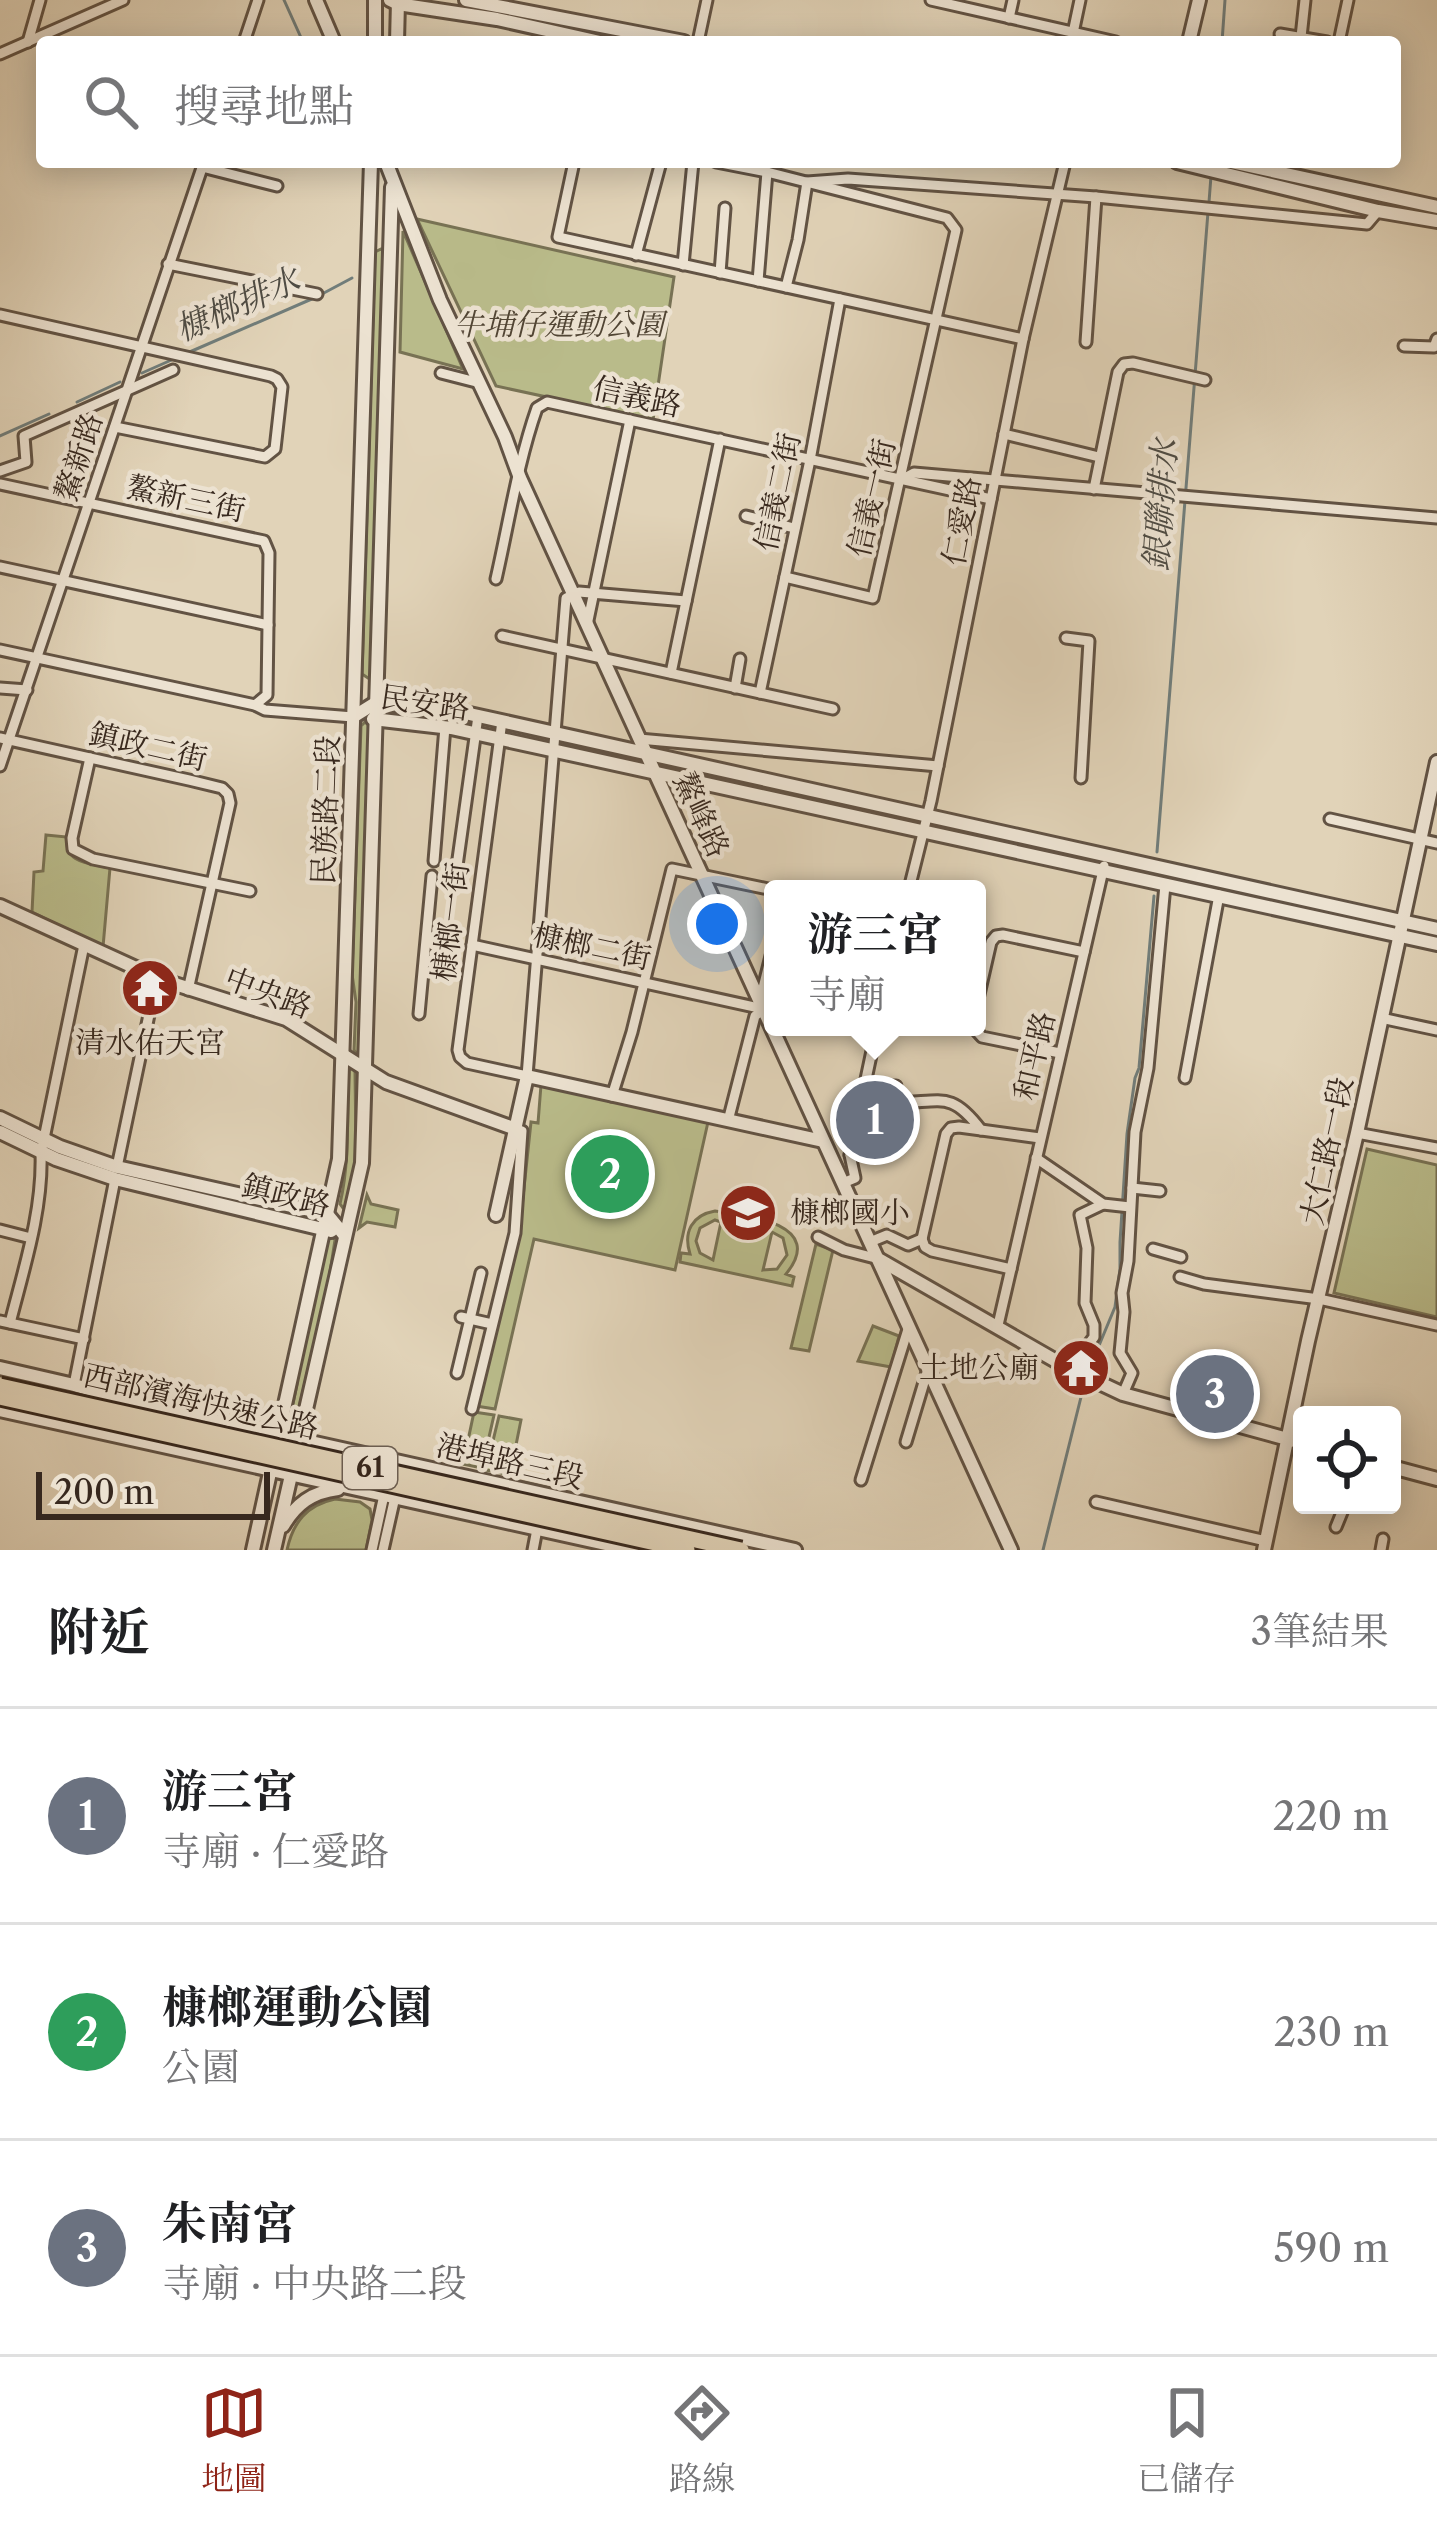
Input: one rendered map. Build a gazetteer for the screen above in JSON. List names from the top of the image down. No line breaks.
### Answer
{"streets":{"highway":["西部濱海快速公路","61"],"street":["信義路","鰲新路","信義二街","信義一街","鰲新三街","仁愛路","民安路","鎮政二街","民族路二段","鰲峰路","槺榔一街","槺榔二街","中央路","和平路","大仁路一段","鎮政路","港埠路三段"]},"crossings":[["信義路","信義二街"],["信義路","信義一街"],["信義路","仁愛路"],["信義路","鰲峰路"],["鰲新路","鰲新三街"],["鰲新路","鎮政二街"],["信義二街","信義一街"],["仁愛路","民安路"],["民安路","民族路二段"],["民安路","鰲峰路"],["民安路","槺榔一街"],["民安路","和平路"],["民安路","大仁路一段"],["鎮政二街","中央路"],["民族路二段","中央路"],["民族路二段","鎮政路"],["民族路二段","港埠路三段"],["鰲峰路","槺榔一街"],["槺榔一街","槺榔二街"],["西部濱海快速公路","港埠路三段"]],"water":["槺榔排水","銀聯排水"],"parks":["牛埔仔運動公園"],"places":{"temple":["清水佑天宮","土地公廟"],"school or university":["槺榔國小"]},"scale_bar":"200 m","page":{"search":"搜尋地點","popup":["游三宮","寺廟"],"pins":["1","2","3"],"scale":"200 m","heading":["附近","3筆結果"],"list":[{"mark":"1","name":"游三宮","note":"寺廟 · 仁愛路","value":"220 m"},{"mark":"2","name":"槺榔運動公園","note":"公園","value":"230 m"},{"mark":"3","name":"朱南宮","note":"寺廟 · 中央路二段","value":"590 m"}],"nav":["地圖","路線","已儲存"]}}
